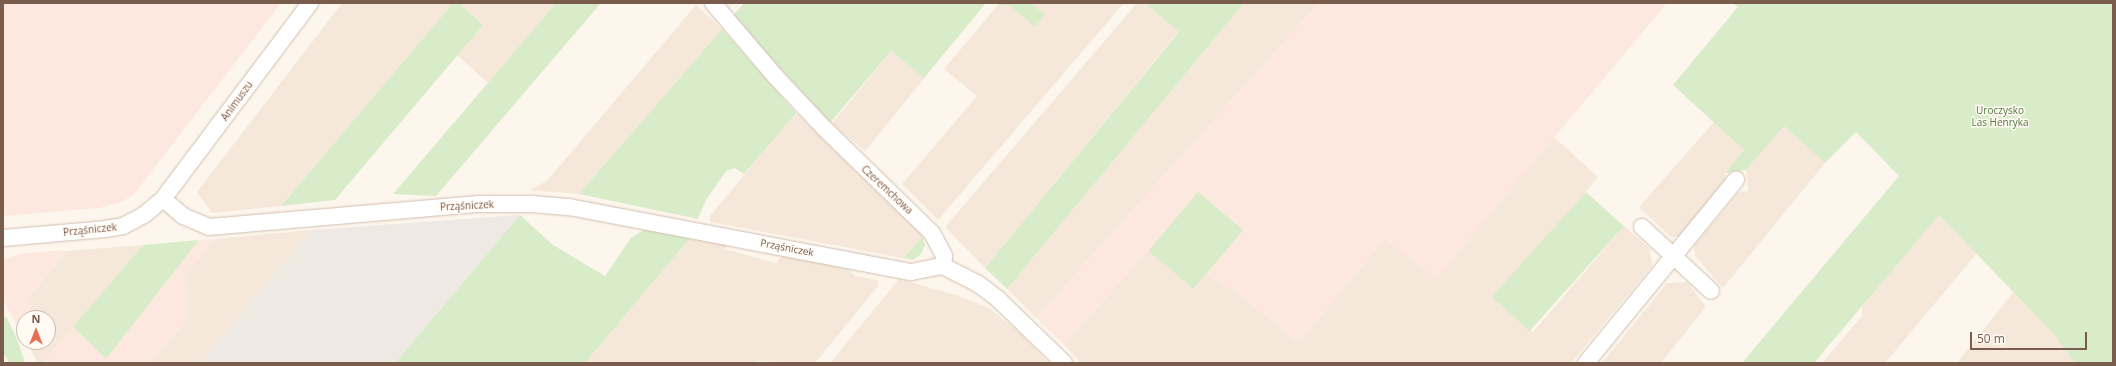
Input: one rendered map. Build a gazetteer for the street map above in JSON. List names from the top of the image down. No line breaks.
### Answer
{"streets":{"street":["Animuszu","Czeremchowa","Prząśniczek"]},"crossings":[["Animuszu","Prząśniczek"],["Czeremchowa","Prząśniczek"]],"parks":["Uroczysko Las Henryka"],"scale_bar":"50 m","north":"top"}
